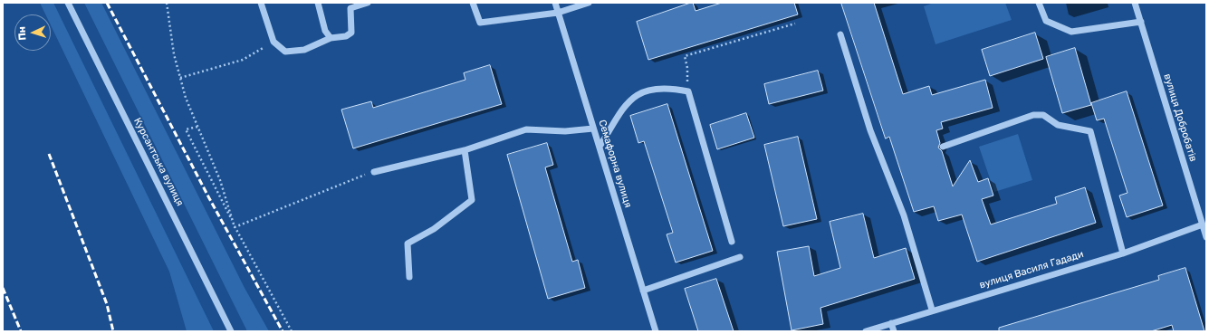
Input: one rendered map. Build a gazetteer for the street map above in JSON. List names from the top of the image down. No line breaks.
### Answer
{"streets":{"street":["вулиця Добробатів","Курсантська вулиця","Семафорна вулиця","вулиця Василя Гадади"]},"crossings":[["вулиця Добробатів","вулиця Василя Гадади"]],"north":"left"}
